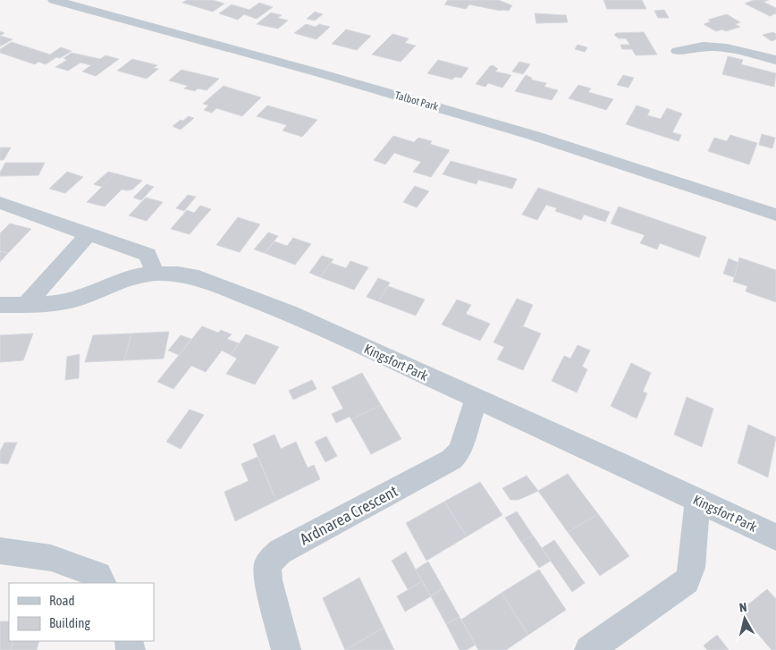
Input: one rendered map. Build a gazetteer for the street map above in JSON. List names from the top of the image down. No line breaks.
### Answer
{"streets":{"street":["Talbot Park","Kingsfort Park","Ardnarea Crescent"]},"crossings":[["Kingsfort Park","Ardnarea Crescent"]],"legend":["Road","Building"],"north":"top"}
